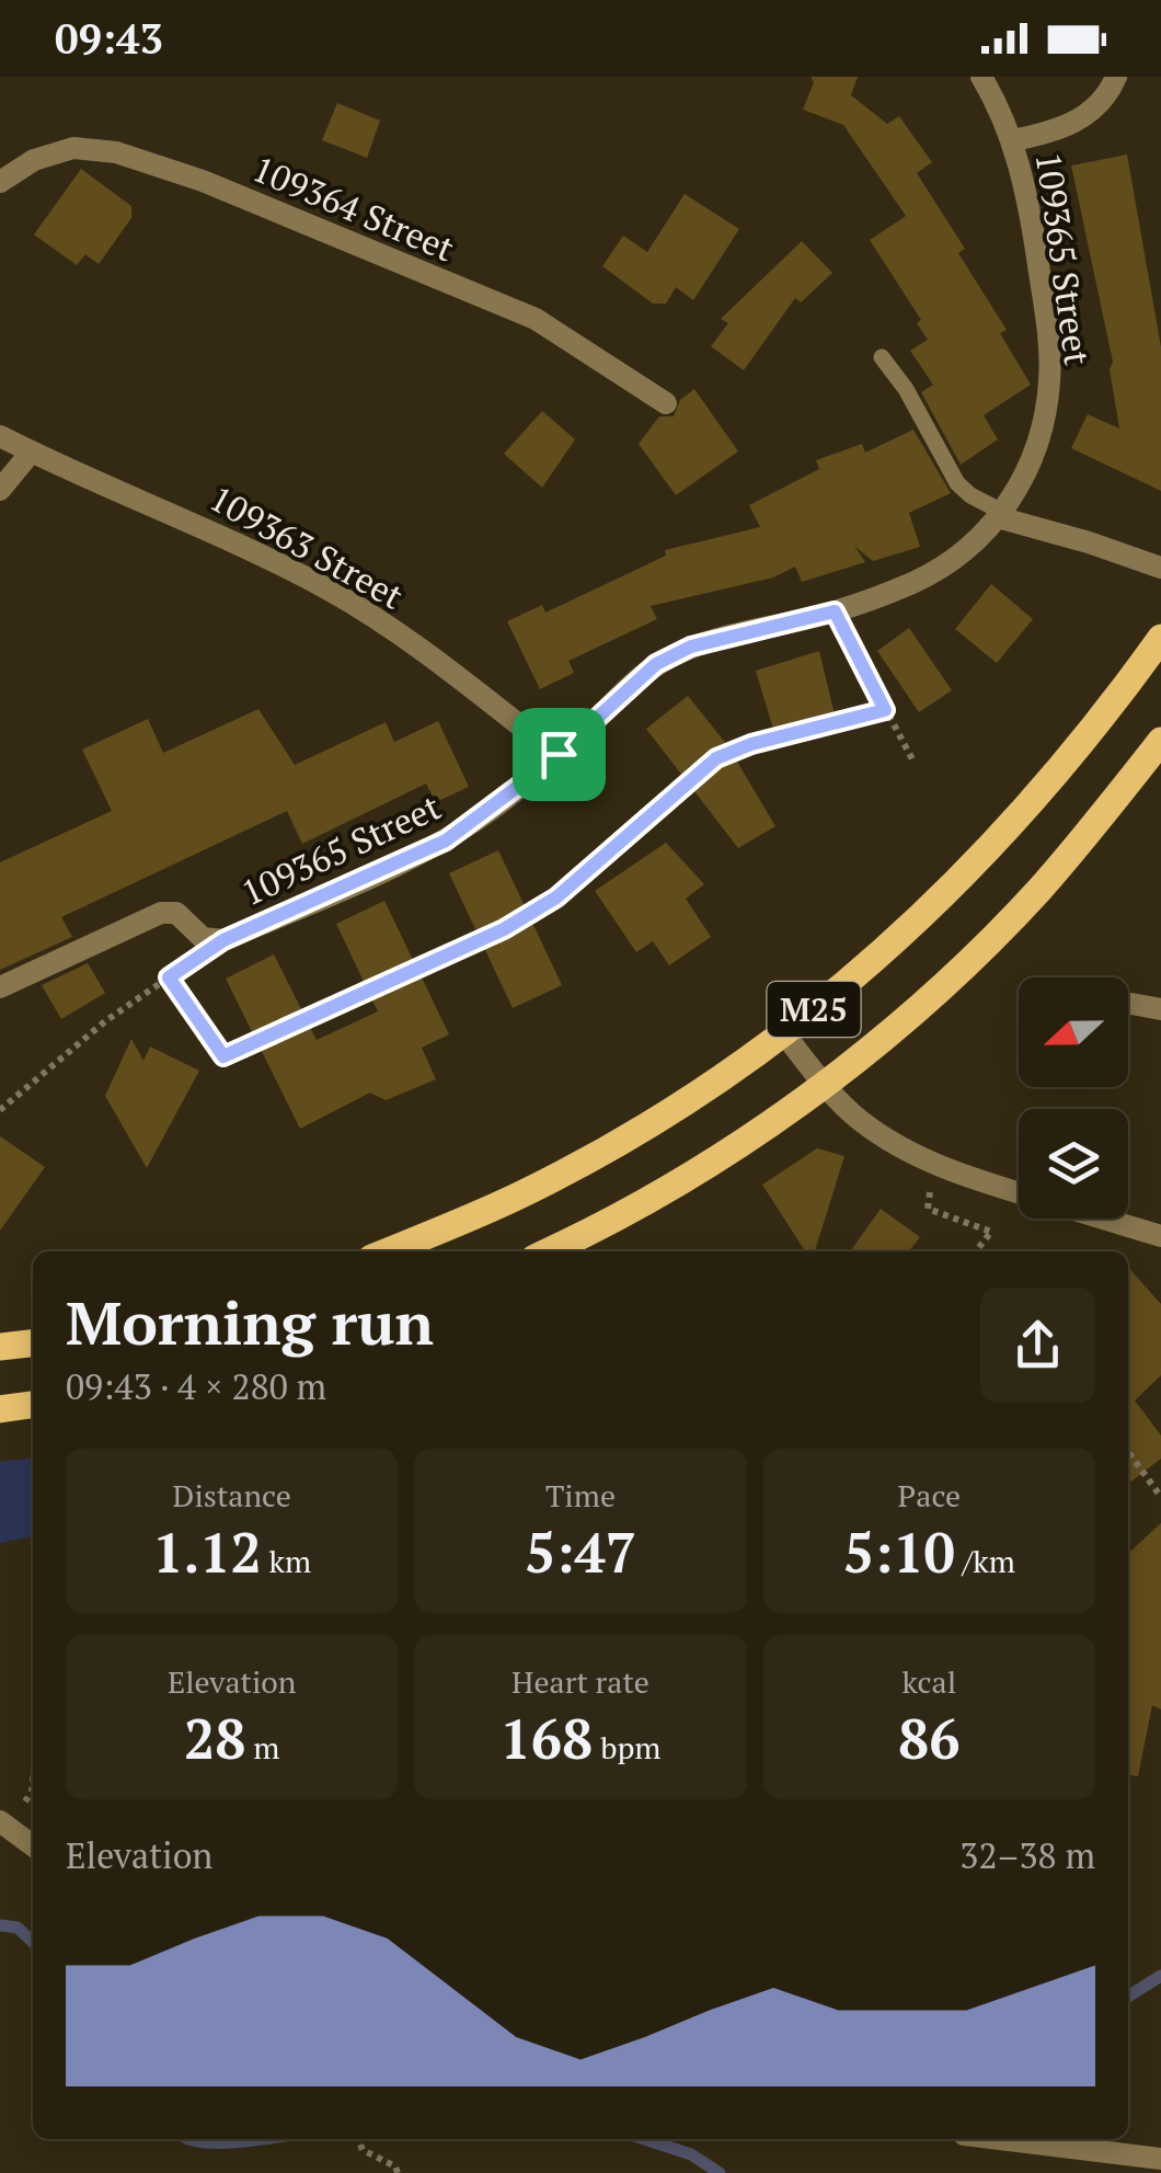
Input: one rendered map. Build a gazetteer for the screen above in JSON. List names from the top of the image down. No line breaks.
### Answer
{"streets":{"main road":["M25"],"street":["109364 Street","109365 Street","109363 Street"]},"crossings":[["109365 Street","109363 Street"]],"north":"left","page":{"status":"09:43","heading":["Morning run","09:43 · 4 × 280 m"],"stats":[["Distance","1.12 km"],["Time","5:47"],["Pace","5:10 /km"],["Elevation","28 m"],["Heart rate","168 bpm"],["kcal","86"]],"chart":["Elevation","32–38 m"]}}
